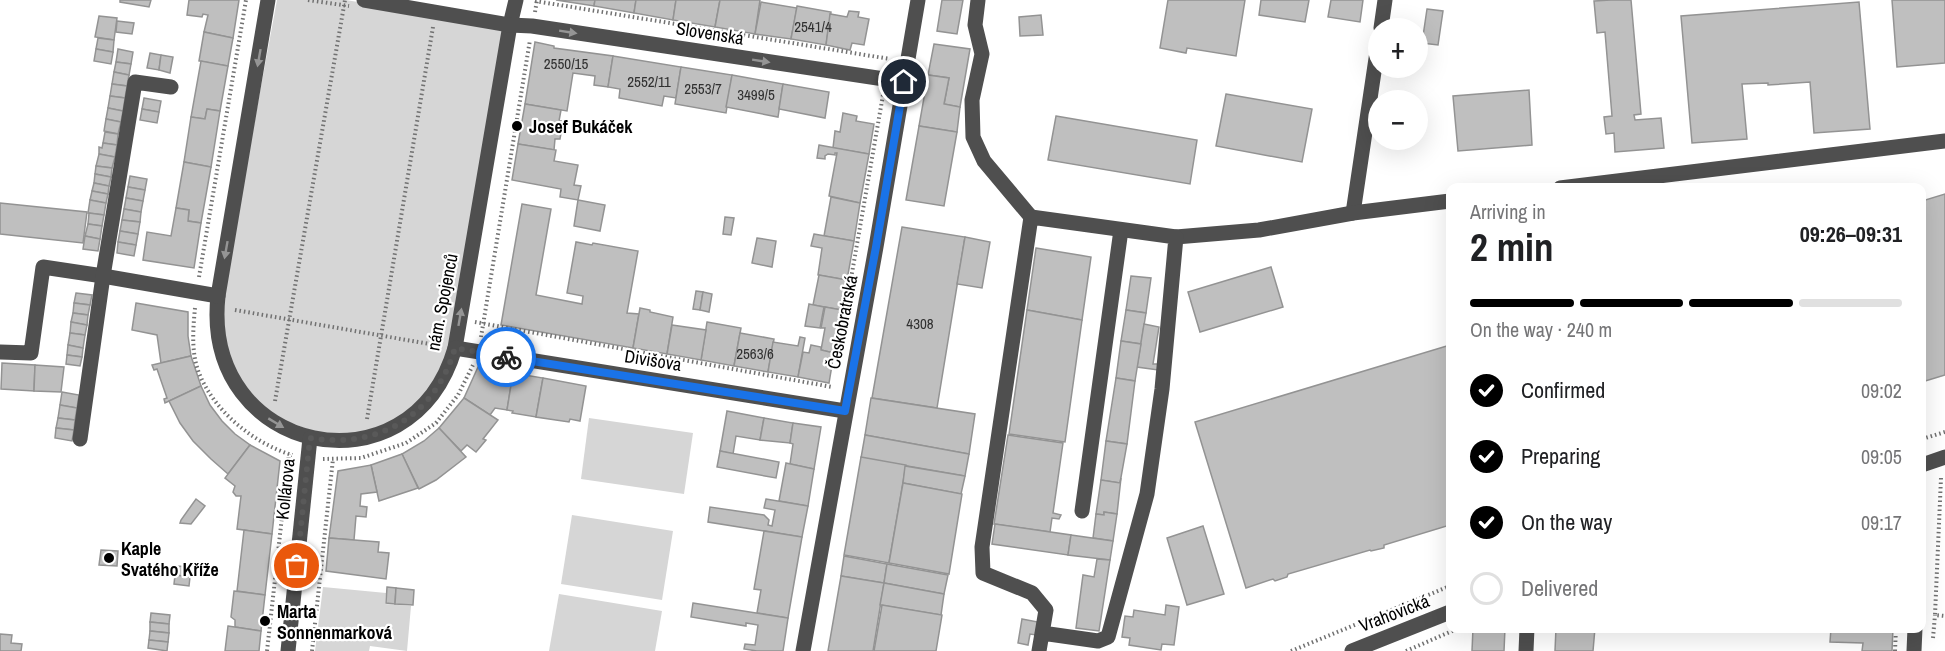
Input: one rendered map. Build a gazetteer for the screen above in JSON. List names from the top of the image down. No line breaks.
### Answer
{"streets":{"street":["Slovenská","nám. Spojenců","Českobratrská","Divišova","Kollárova","Vrahovická"]},"crossings":[["Slovenská","nám. Spojenců"],["Slovenská","Českobratrská"],["nám. Spojenců","Divišova"],["nám. Spojenců","Kollárova"],["Českobratrská","Divišova"]],"one_way":["Slovenská"],"places":["Josef Bukáček","Kaple Svatého Kříže","Marta Sonnenmarková"],"house_numbers":["2541/4","2550/15","2552/11","2553/7","3499/5","4308","2563/6"],"page":{"map_buttons":["+","−"],"heading":["2 min","Arriving in","09:26–09:31"],"bar":"On the way · 240 m","list":[["Confirmed","09:02"],["Preparing","09:05"],["On the way","09:17"],"Delivered"]}}
